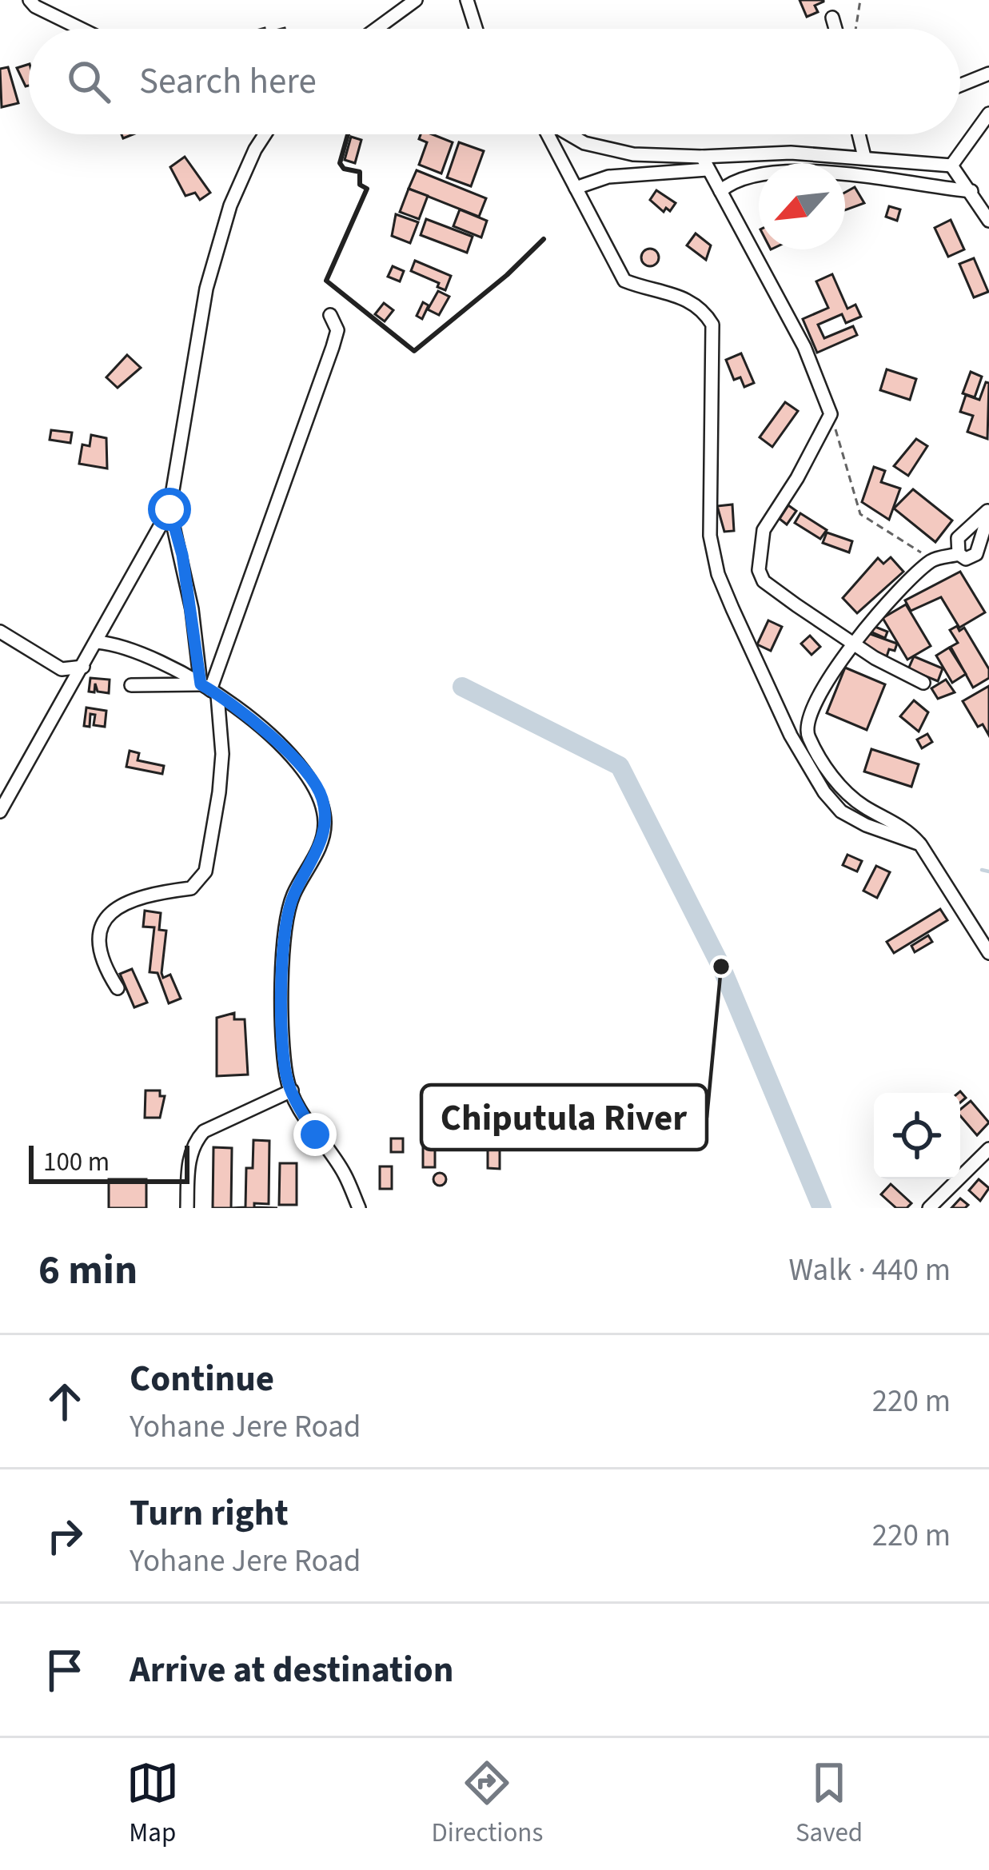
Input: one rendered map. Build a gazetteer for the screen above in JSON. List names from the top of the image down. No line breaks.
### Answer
{"places":["Chiputula River"],"scale_bar":"100 m","north":"bottom left","page":{"search":"Search here","scale":"100 m","heading":["6 min","Walk · 440 m"],"list":[["Continue","Yohane Jere Road","220 m"],["Turn right","Yohane Jere Road","220 m"],"Arrive at destination"],"nav":["Map","Directions","Saved"]}}
